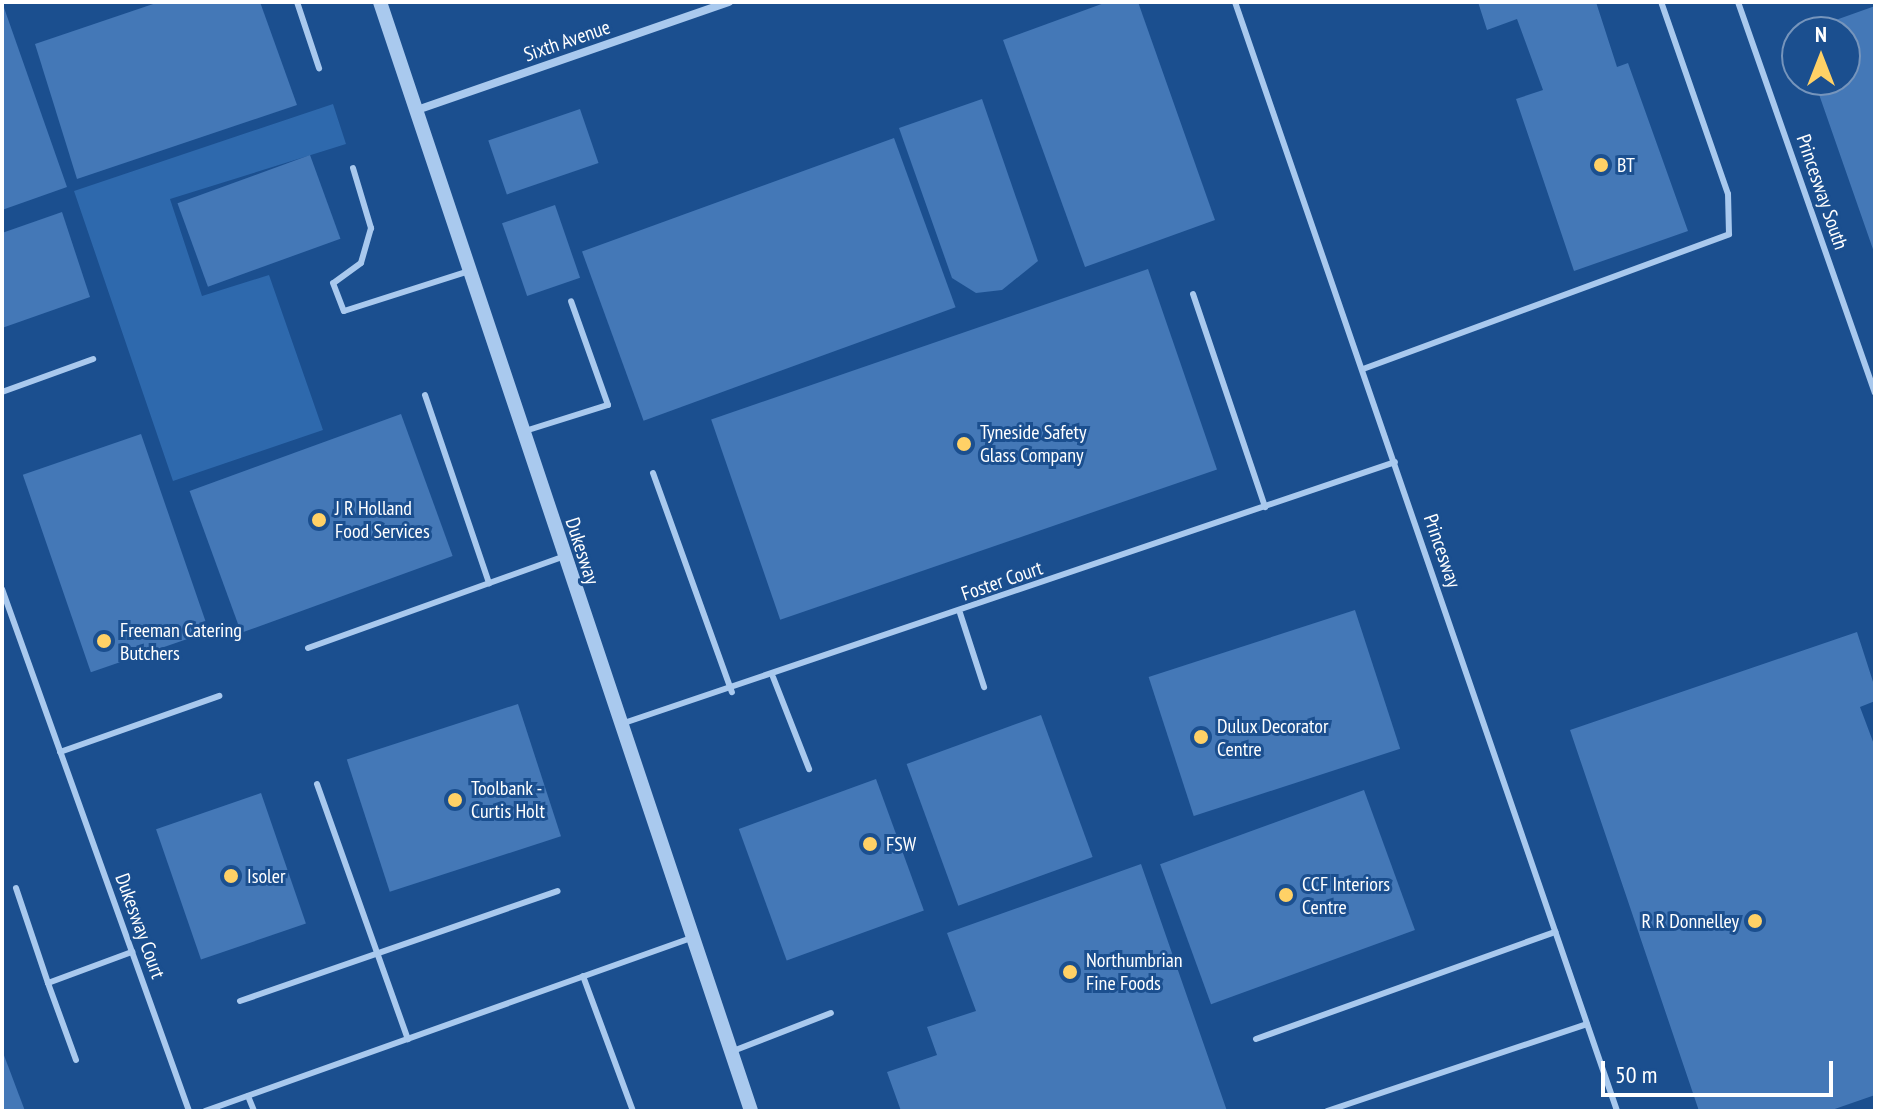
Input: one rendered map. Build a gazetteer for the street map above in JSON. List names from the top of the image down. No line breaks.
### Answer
{"streets":{"street":["Sixth Avenue","Dukesway"],"lane":["Princesway South","Princesway","Foster Court","Dukesway Court"]},"crossings":[["Sixth Avenue","Dukesway"],["Dukesway","Foster Court"],["Princesway","Foster Court"]],"places":["BT","Tyneside Safety Glass Company","J R Holland Food Services","Freeman Catering Butchers","Dulux Decorator Centre","Toolbank - Curtis Holt","FSW","Isoler","CCF Interiors Centre","R R Donnelley","Northumbrian Fine Foods"],"scale_bar":"50 m","north":"top"}
